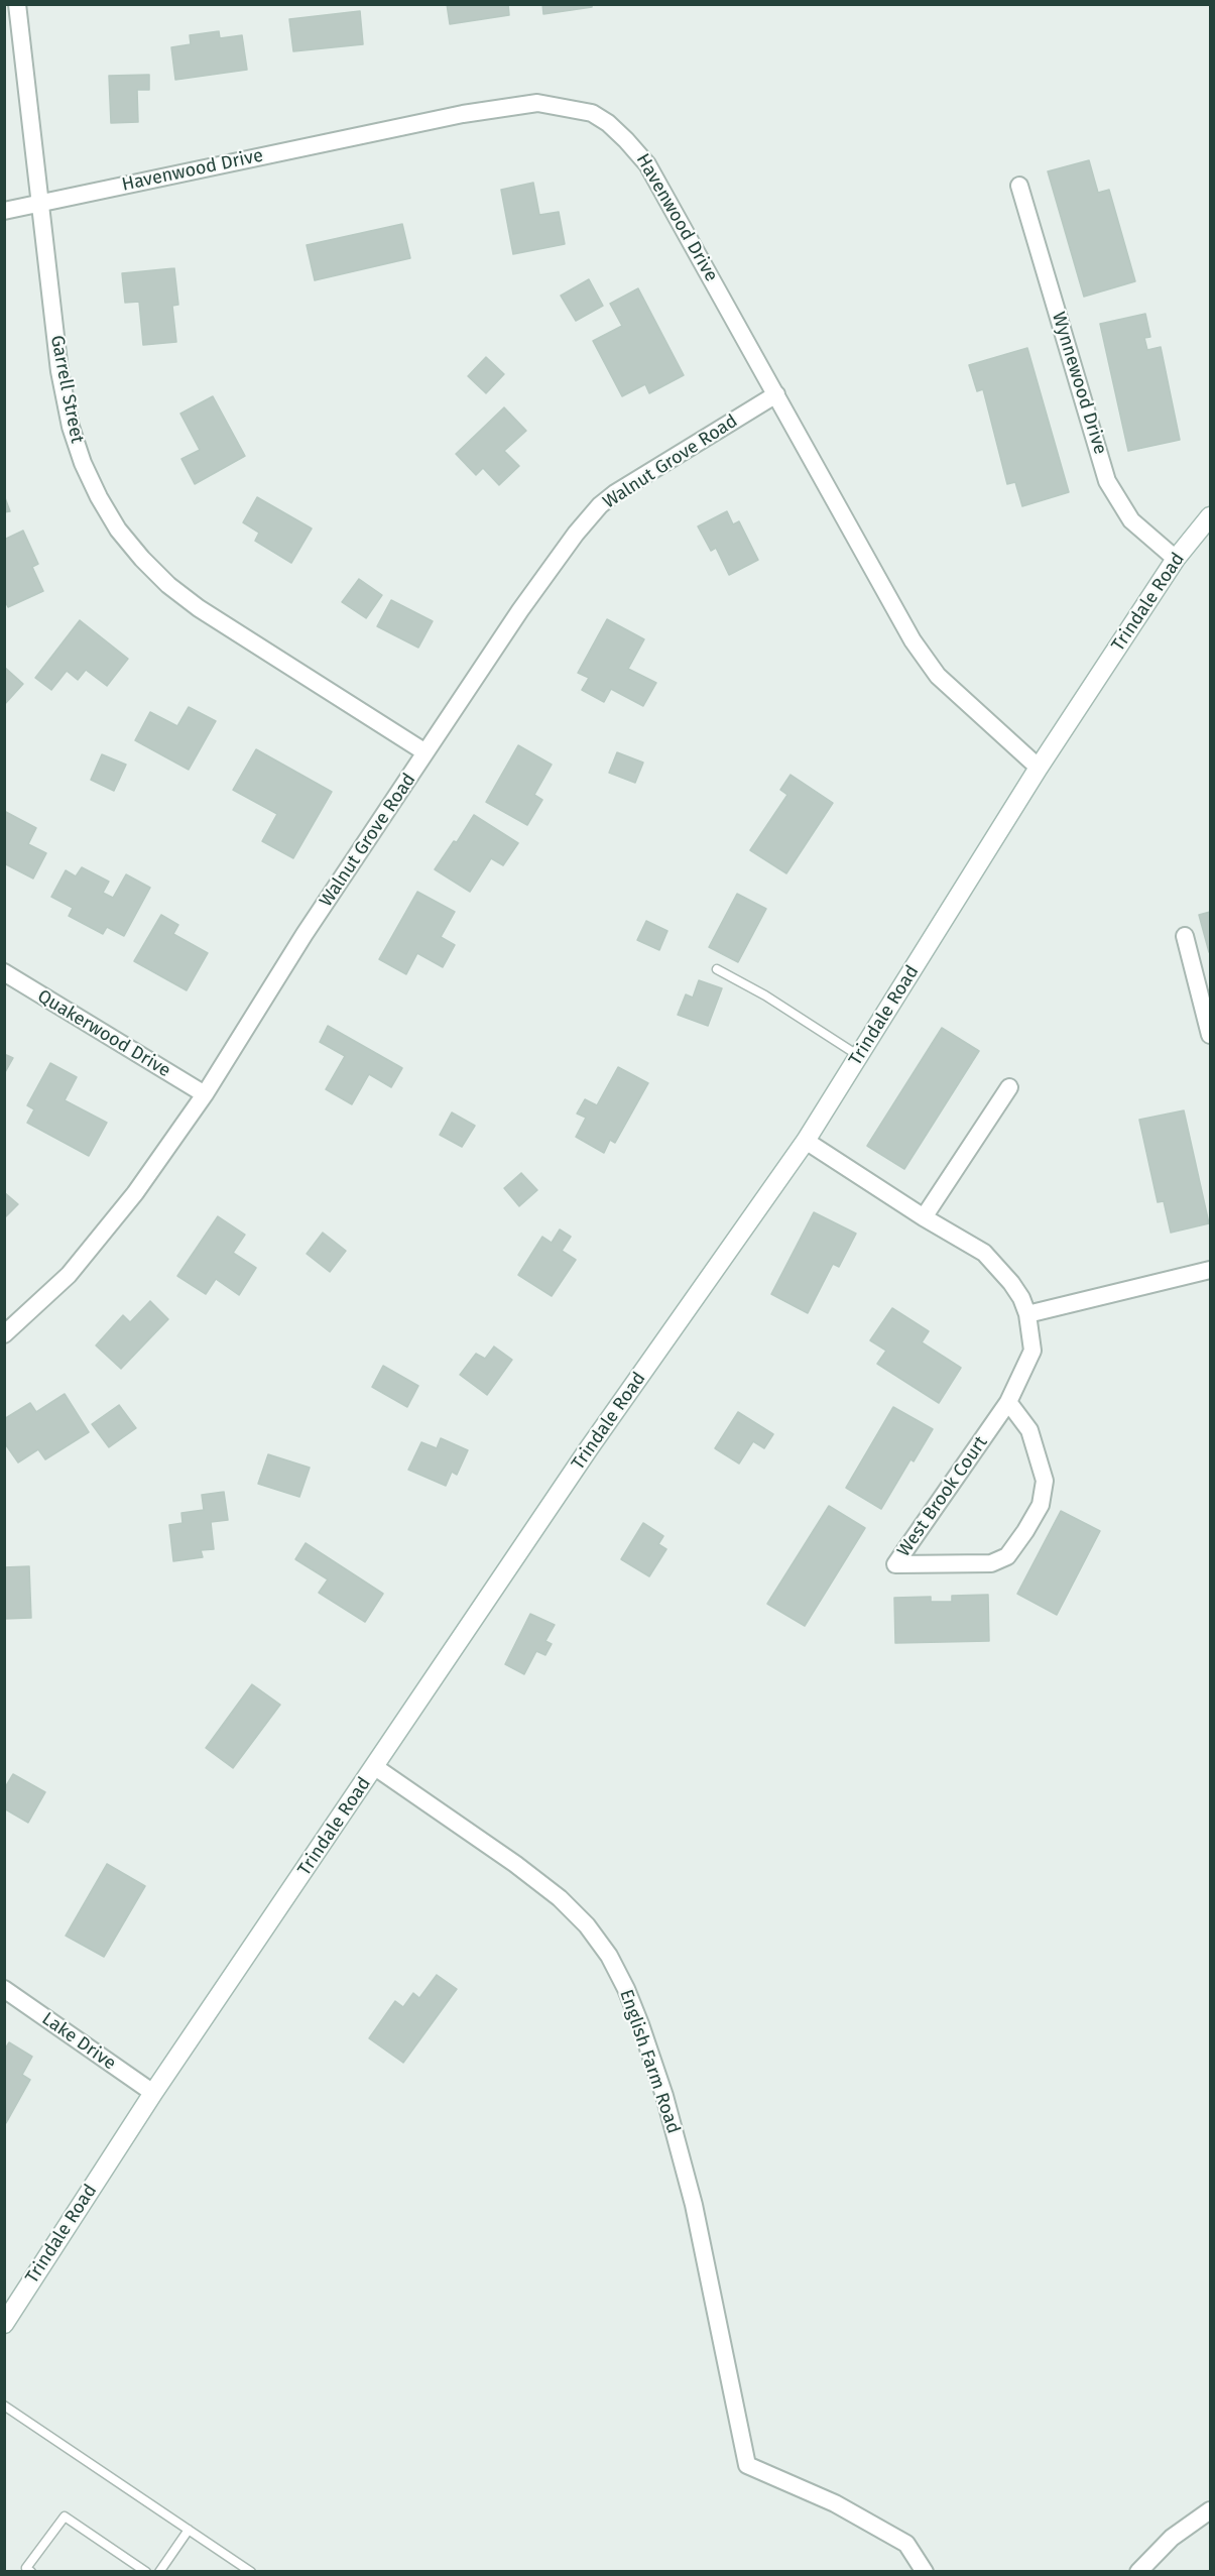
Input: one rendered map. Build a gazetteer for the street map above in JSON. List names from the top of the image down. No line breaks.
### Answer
{"streets":{"main road":["Trindale Road"],"street":["Havenwood Drive","Wynnewood Drive","Garrell Street","Walnut Grove Road","Quakerwood Drive","West Brook Court","Lake Drive","English Farm Road"]},"crossings":[["Havenwood Drive","Garrell Street"],["Havenwood Drive","Walnut Grove Road"],["Havenwood Drive","Trindale Road"],["Wynnewood Drive","Trindale Road"],["Garrell Street","Walnut Grove Road"],["Walnut Grove Road","Quakerwood Drive"],["Trindale Road","West Brook Court"],["Trindale Road","Lake Drive"],["Trindale Road","English Farm Road"]]}
